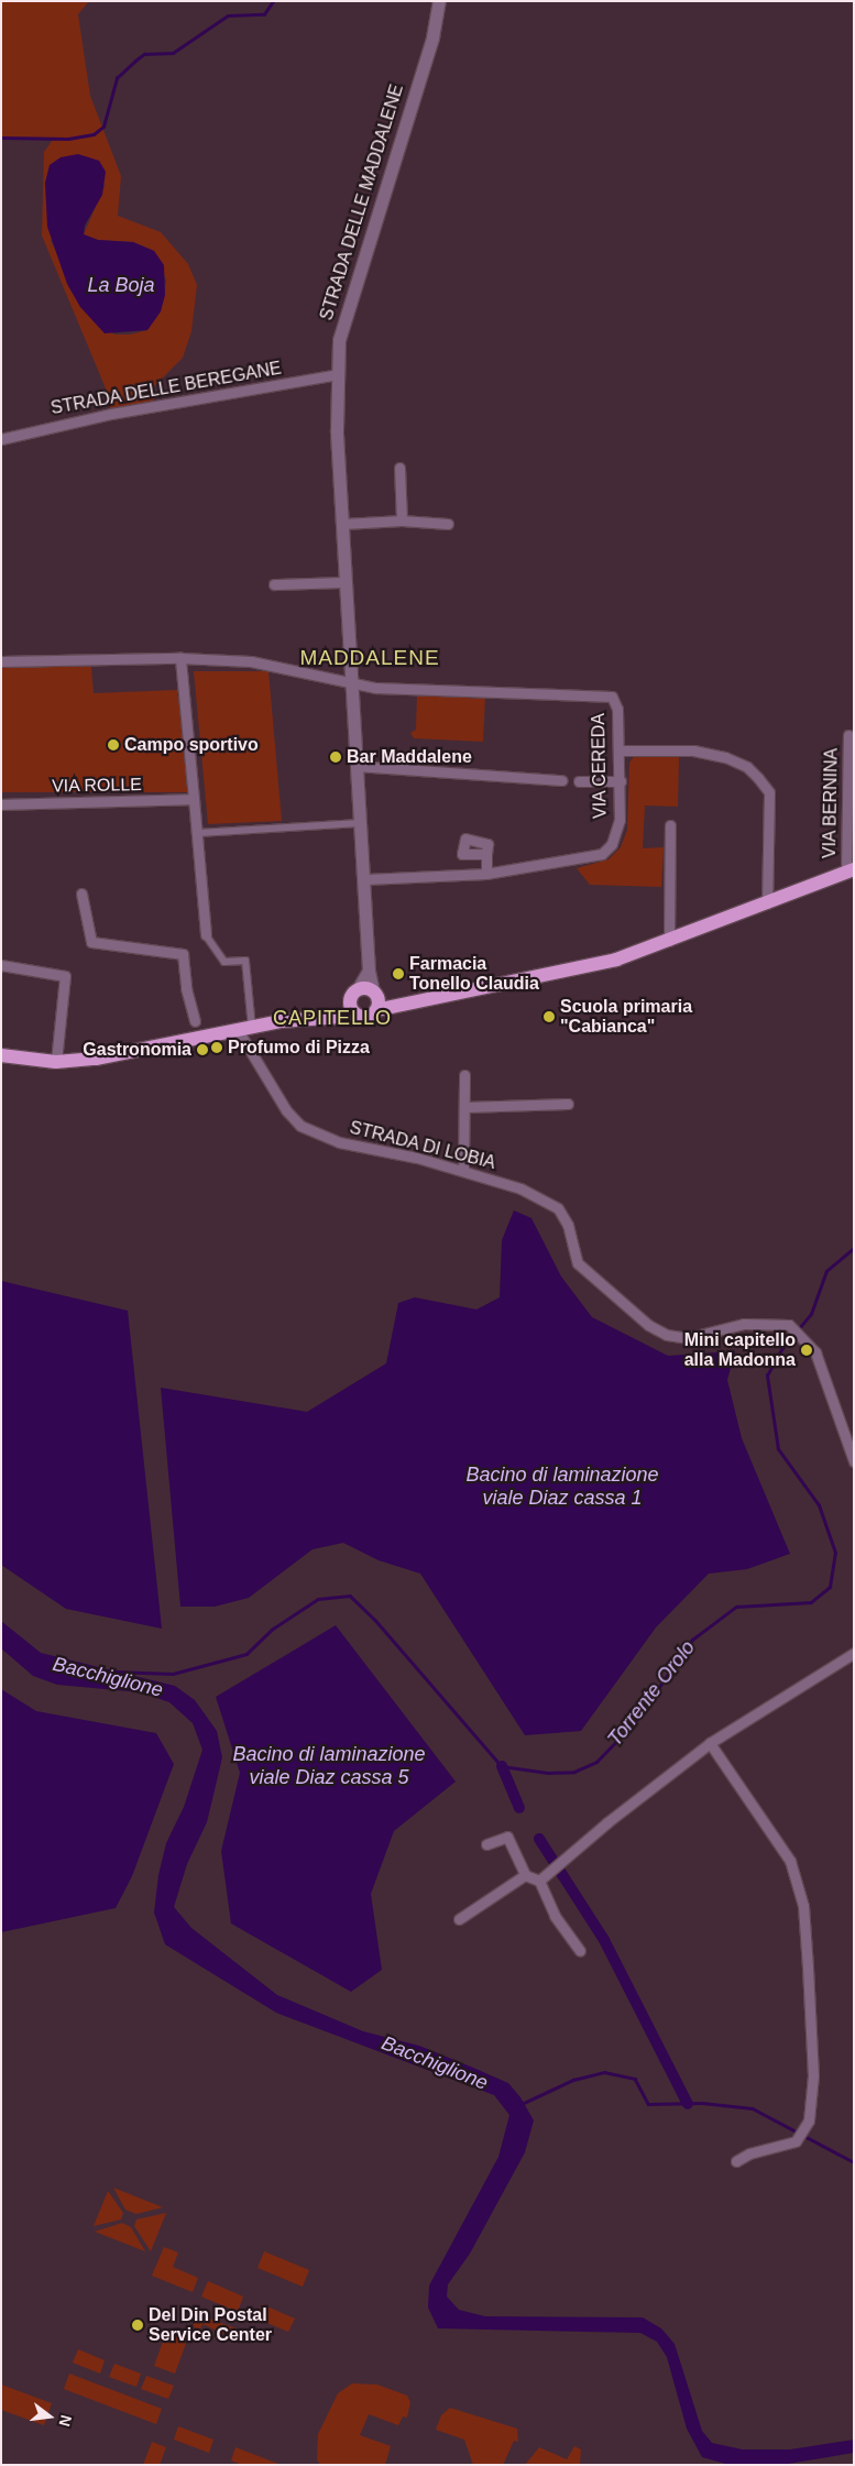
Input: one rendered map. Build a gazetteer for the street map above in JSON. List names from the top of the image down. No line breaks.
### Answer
{"streets":{"street":["STRADA DELLE MADDALENE","STRADA DELLE BEREGANE","VIA CEREDA","VIA ROLLE","VIA BERNINA","STRADA DI LOBIA"]},"crossings":[["STRADA DELLE MADDALENE","STRADA DELLE BEREGANE"],["STRADA DELLE MADDALENE","VIA CEREDA"]],"districts":["MADDALENE","CAPITELLO"],"water":["La Boja","Bacino di laminazione viale Diaz cassa 1","Bacchiglione","Torrente Orolo","Bacino di laminazione viale Diaz cassa 5"],"places":["Campo sportivo","Bar Maddalene","Farmacia Tonello Claudia","Scuola primaria \"Cabianca\"","Profumo di Pizza","Gastronomia","Mini capitello alla Madonna","Del Din Postal Service Center"],"north":"right"}
